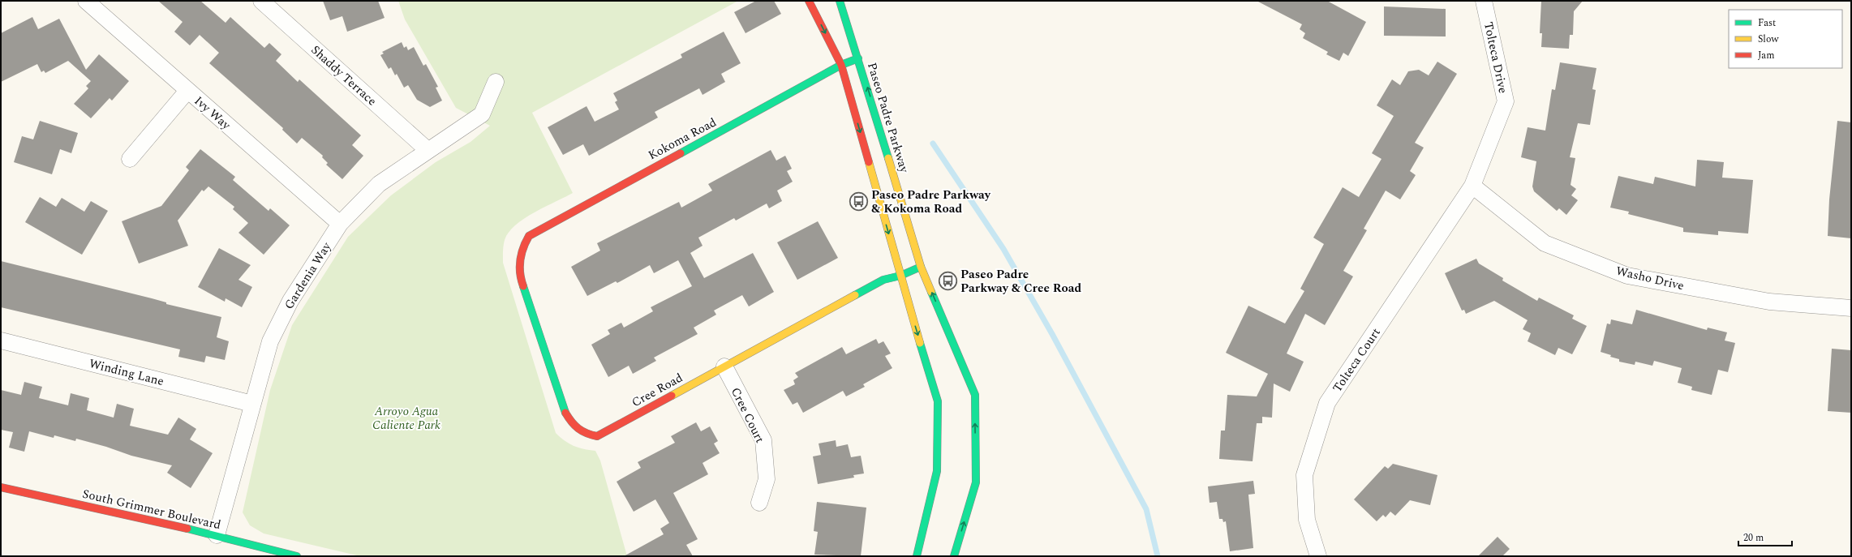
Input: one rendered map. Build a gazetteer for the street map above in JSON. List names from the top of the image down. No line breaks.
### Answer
{"streets":{"street":["Tolteca Drive","Shaddy Terrace","Ivy Way","Paseo Padre Parkway","Kokoma Road","Gardenia Way","Washo Drive","Tolteca Court","Winding Lane","Cree Road","Cree Court","South Grimmer Boulevard"]},"crossings":[["Tolteca Drive","Washo Drive"],["Tolteca Drive","Tolteca Court"],["Shaddy Terrace","Gardenia Way"],["Ivy Way","Gardenia Way"],["Paseo Padre Parkway","Kokoma Road"],["Paseo Padre Parkway","Cree Road"],["Kokoma Road","Cree Road"],["Gardenia Way","Winding Lane"],["Gardenia Way","South Grimmer Boulevard"],["Washo Drive","Tolteca Court"],["Cree Road","Cree Court"]],"parks":["Arroyo Agua Caliente Park"],"places":{"bus stop":["Paseo Padre Parkway & Kokoma Road","Paseo Padre Parkway & Cree Road"]},"legend":["Fast","Slow","Jam"],"scale_bar":"20 m"}
